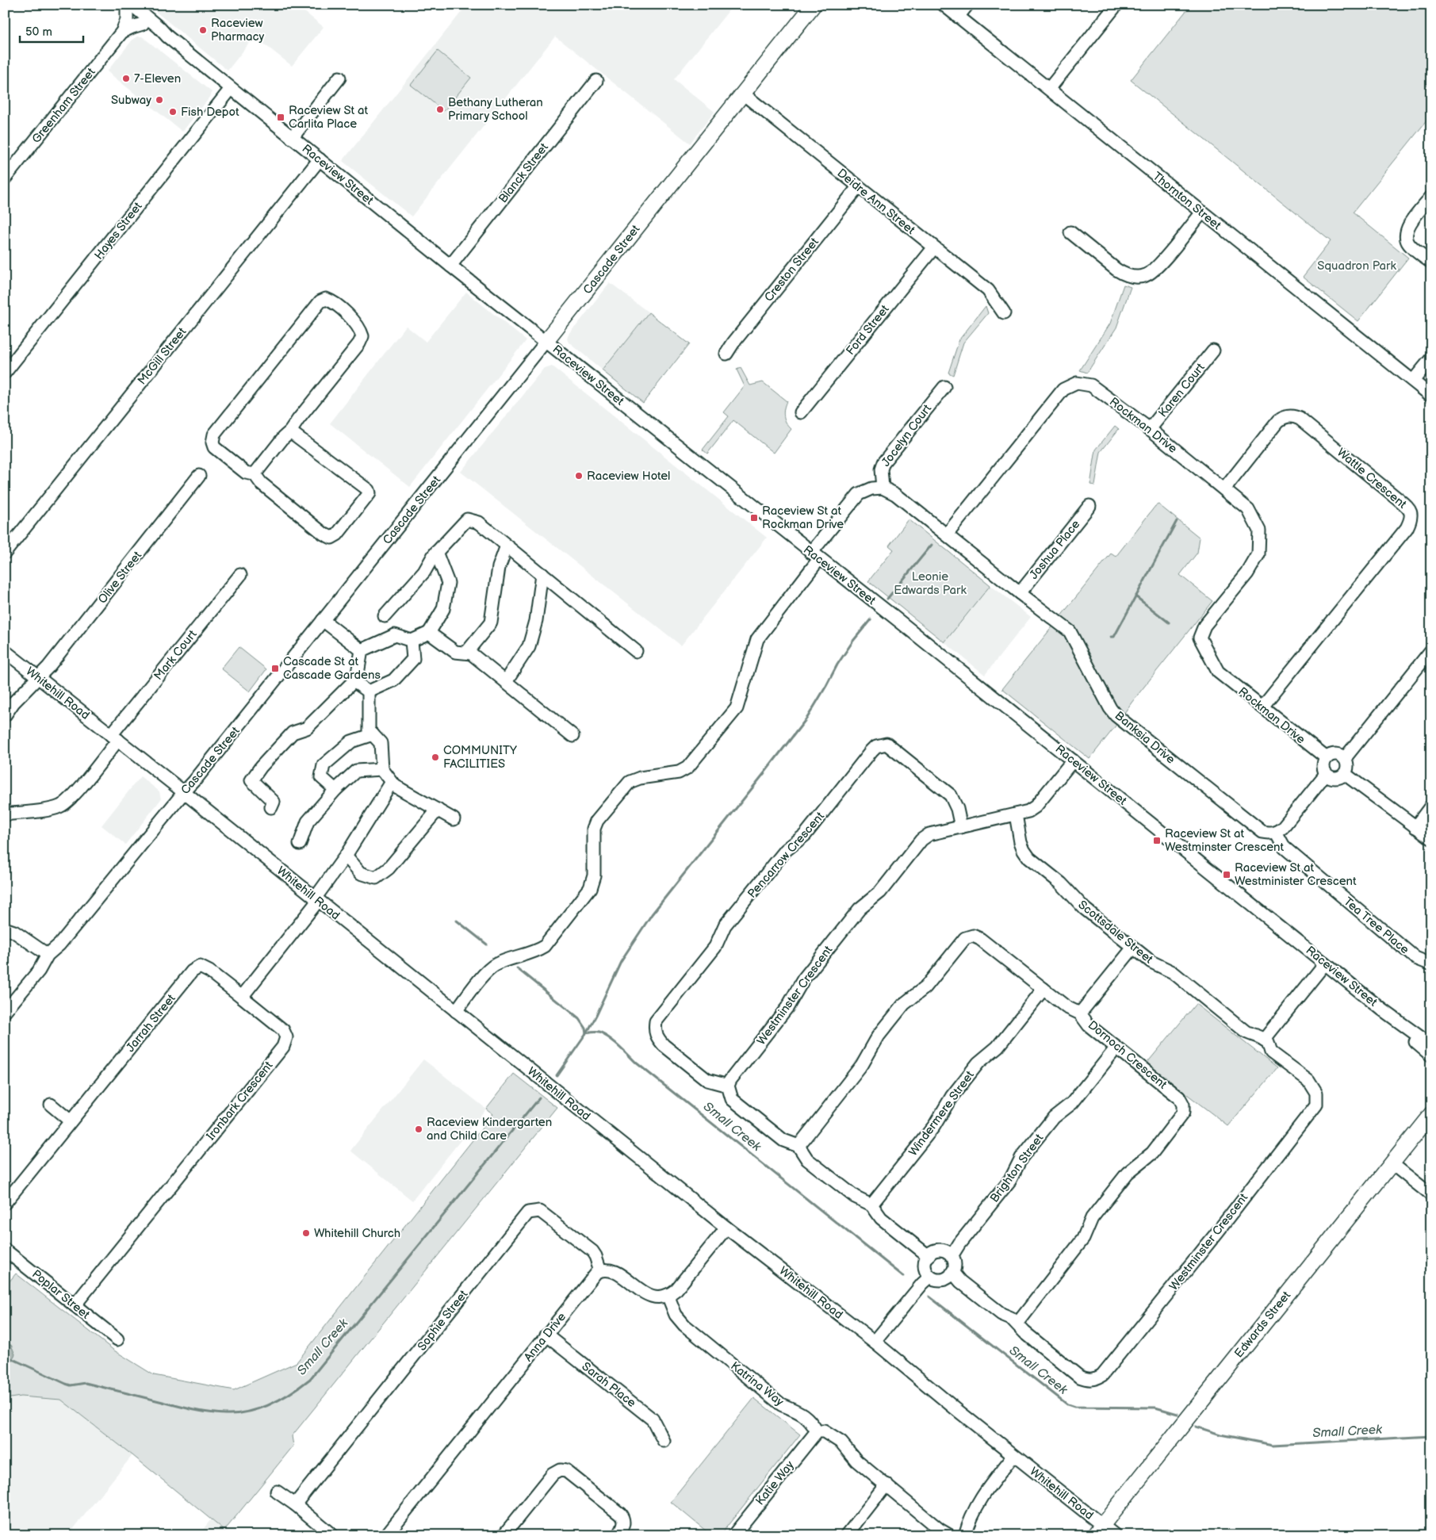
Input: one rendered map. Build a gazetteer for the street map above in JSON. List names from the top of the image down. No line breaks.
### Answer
{"streets":{"main road":["Cascade Street","Edwards Street"],"street":["Greenham Street","Blanck Street","Raceview Street","Thornton Street","Deidre Ann Street","Hayes Street","Creston Street","Ford Street","McGill Street","Karen Court","Rockman Drive","Jocelyn Court","Wattle Crescent","Joshua Place","Olive Street","Mark Court","Whitehill Road","Banksia Drive","Pencarrow Crescent","Tea Tree Place","Scottsdale Street","Westminster Crescent","Jarrah Street","Dornoch Crescent","Ironbark Crescent","Windermere Street","Brighton Street","Poplar Street","Sophie Street","Anna Drive","Katrina Way","Sarah Place","Katie Way"]},"crossings":[["Greenham Street","Raceview Street"],["Blanck Street","Raceview Street"],["Raceview Street","Hayes Street"],["Raceview Street","Cascade Street"],["Raceview Street","McGill Street"],["Raceview Street","Westminster Crescent"],["Deidre Ann Street","Cascade Street"],["Deidre Ann Street","Creston Street"],["Deidre Ann Street","Ford Street"],["Cascade Street","Whitehill Road"],["Karen Court","Rockman Drive"],["Rockman Drive","Wattle Crescent"],["Rockman Drive","Banksia Drive"],["Joshua Place","Banksia Drive"],["Olive Street","Whitehill Road"],["Mark Court","Whitehill Road"],["Whitehill Road","Edwards Street"],["Banksia Drive","Tea Tree Place"],["Pencarrow Crescent","Westminster Crescent"],["Scottsdale Street","Westminster Crescent"],["Westminster Crescent","Dornoch Crescent"],["Westminster Crescent","Brighton Street"],["Jarrah Street","Ironbark Crescent"],["Dornoch Crescent","Windermere Street"],["Dornoch Crescent","Brighton Street"],["Ironbark Crescent","Poplar Street"],["Sophie Street","Anna Drive"],["Anna Drive","Sarah Place"],["Katrina Way","Katie Way"]],"water":["Small Creek"],"parks":["Squadron Park","Leonie Edwards Park"],"places":{"other":["Raceview Pharmacy","7-Eleven","Subway","Bethany Lutheran Primary School","Fish Depot","Raceview Hotel","COMMUNITY FACILITIES","Raceview Kindergarten and Child Care","Whitehill Church"],"transit":["Raceview St at Carlita Place","Raceview St at Rockman Drive","Cascade St at Cascade Gardens","Raceview St at Westminster Crescent","Raceview St at Westminister Crescent"]},"scale_bar":"50 m"}
